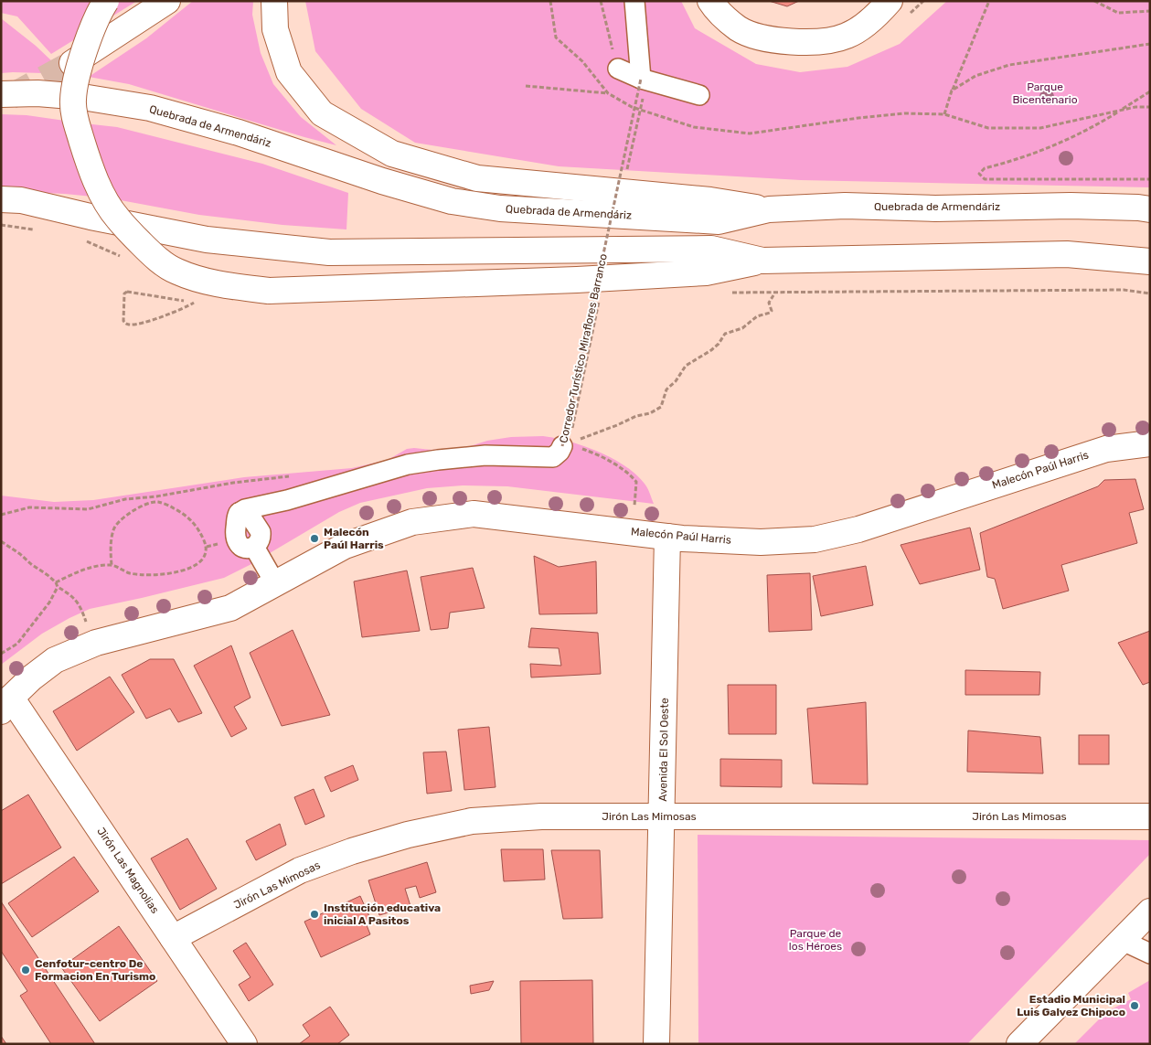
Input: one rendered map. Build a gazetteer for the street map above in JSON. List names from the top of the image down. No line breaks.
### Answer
{"streets":{"main road":["Quebrada de Armendáriz","Malecón Paúl Harris","Avenida El Sol Oeste","Jirón Las Mimosas","Jirón Las Magnolias"],"street":["Corredor Turístico Miraflores Barranco"]},"crossings":[["Corredor Turístico Miraflores Barranco","Malecón Paúl Harris"],["Malecón Paúl Harris","Avenida El Sol Oeste"],["Malecón Paúl Harris","Jirón Las Magnolias"],["Avenida El Sol Oeste","Jirón Las Mimosas"],["Jirón Las Mimosas","Jirón Las Magnolias"]],"parks":["Parque Bicentenario","Parque de los Héroes"],"places":["Malecón Paúl Harris","Institución educativa inicial A Pasitos","Cenfotur-centro De Formacion En Turismo","Estadio Municipal Luis Galvez Chipoco"]}
